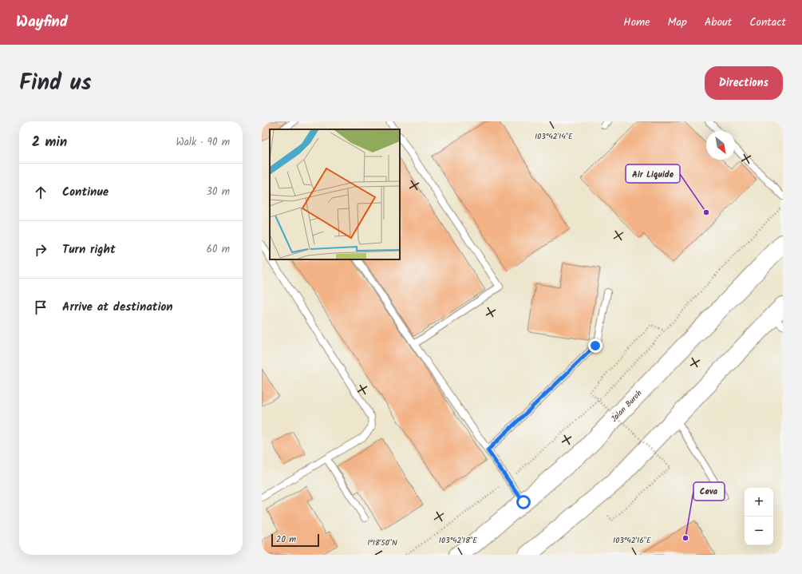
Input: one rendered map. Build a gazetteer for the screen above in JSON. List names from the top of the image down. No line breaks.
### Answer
{"streets":{"main road":["Jalan Buroh"]},"places":["Air Liquide","Ceva"],"scale_bar":"20 m","north":"bottom right","page":{"header":"Wayfind","nav":["Home","Map","About","Contact"],"title":"Find us","buttons":"Directions","heading":["2 min","Walk · 90 m"],"list":[["Continue","30 m"],["Turn right","60 m"],"Arrive at destination"],"map_buttons":["+","−"],"scale":"20 m"},"coordinates":["103°42'14\"E","103°42'18\"E","103°42'16\"E","1°18'50\"N"]}
